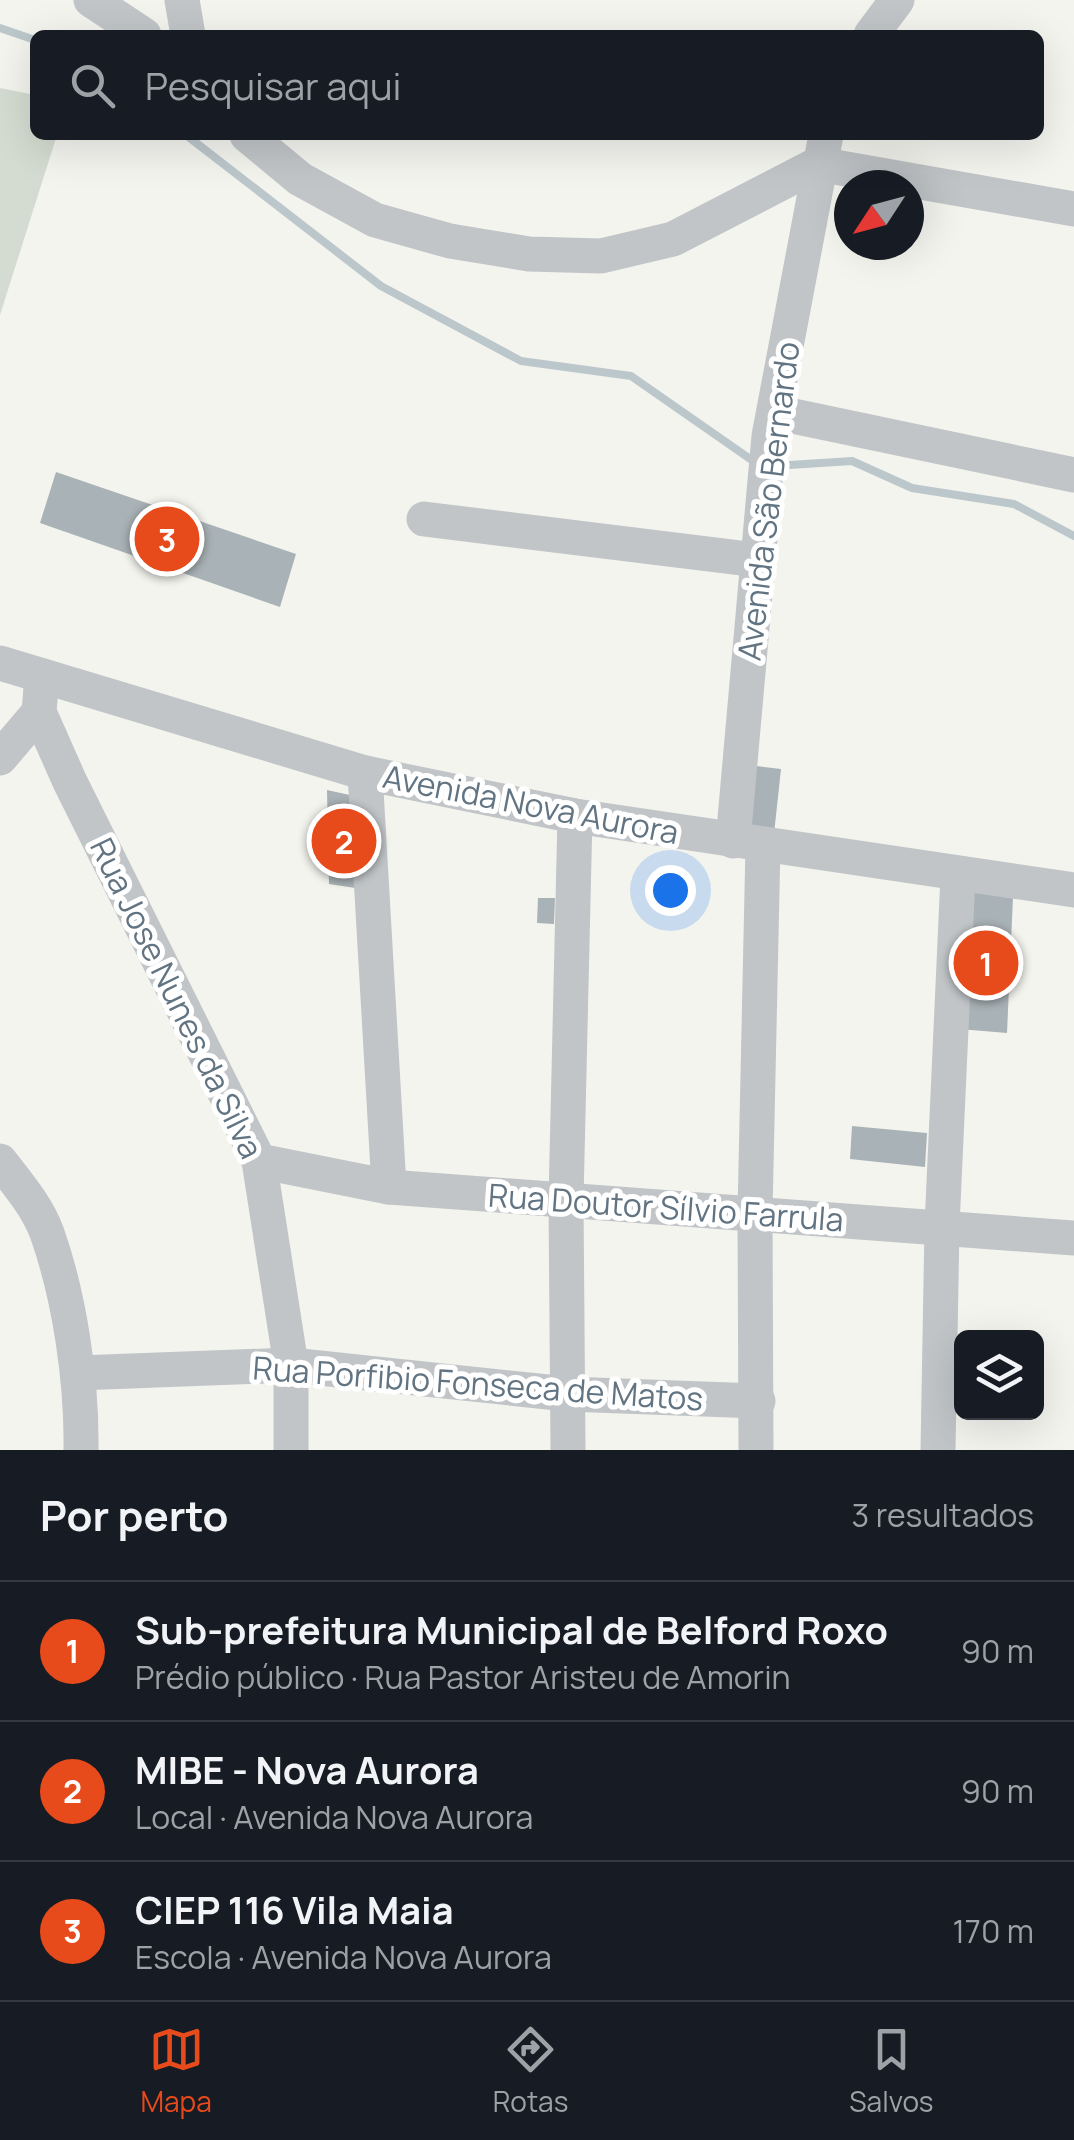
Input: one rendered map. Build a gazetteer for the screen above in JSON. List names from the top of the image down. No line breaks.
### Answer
{"streets":{"street":["Avenida São Bernardo","Avenida Nova Aurora","Rua Jose Nunes da Silva","Rua Doutor Sílvio Farrula","Rua Porfibio Fonseca de Matos"]},"crossings":[["Avenida São Bernardo","Avenida Nova Aurora"],["Avenida São Bernardo","Rua Doutor Sílvio Farrula"],["Avenida São Bernardo","Rua Porfibio Fonseca de Matos"],["Rua Jose Nunes da Silva","Rua Doutor Sílvio Farrula"],["Rua Jose Nunes da Silva","Rua Porfibio Fonseca de Matos"]],"north":"bottom left","page":{"search":"Pesquisar aqui","pins":["3","2","1"],"heading":["Por perto","3 resultados"],"list":[{"mark":"1","name":"Sub-prefeitura Municipal de Belford Roxo","note":"Prédio público · Rua Pastor Aristeu de Amorin","value":"90 m"},{"mark":"2","name":"MIBE - Nova Aurora","note":"Local · Avenida Nova Aurora","value":"90 m"},{"mark":"3","name":"CIEP 116 Vila Maia","note":"Escola · Avenida Nova Aurora","value":"170 m"}],"nav":["Mapa","Rotas","Salvos"]}}
